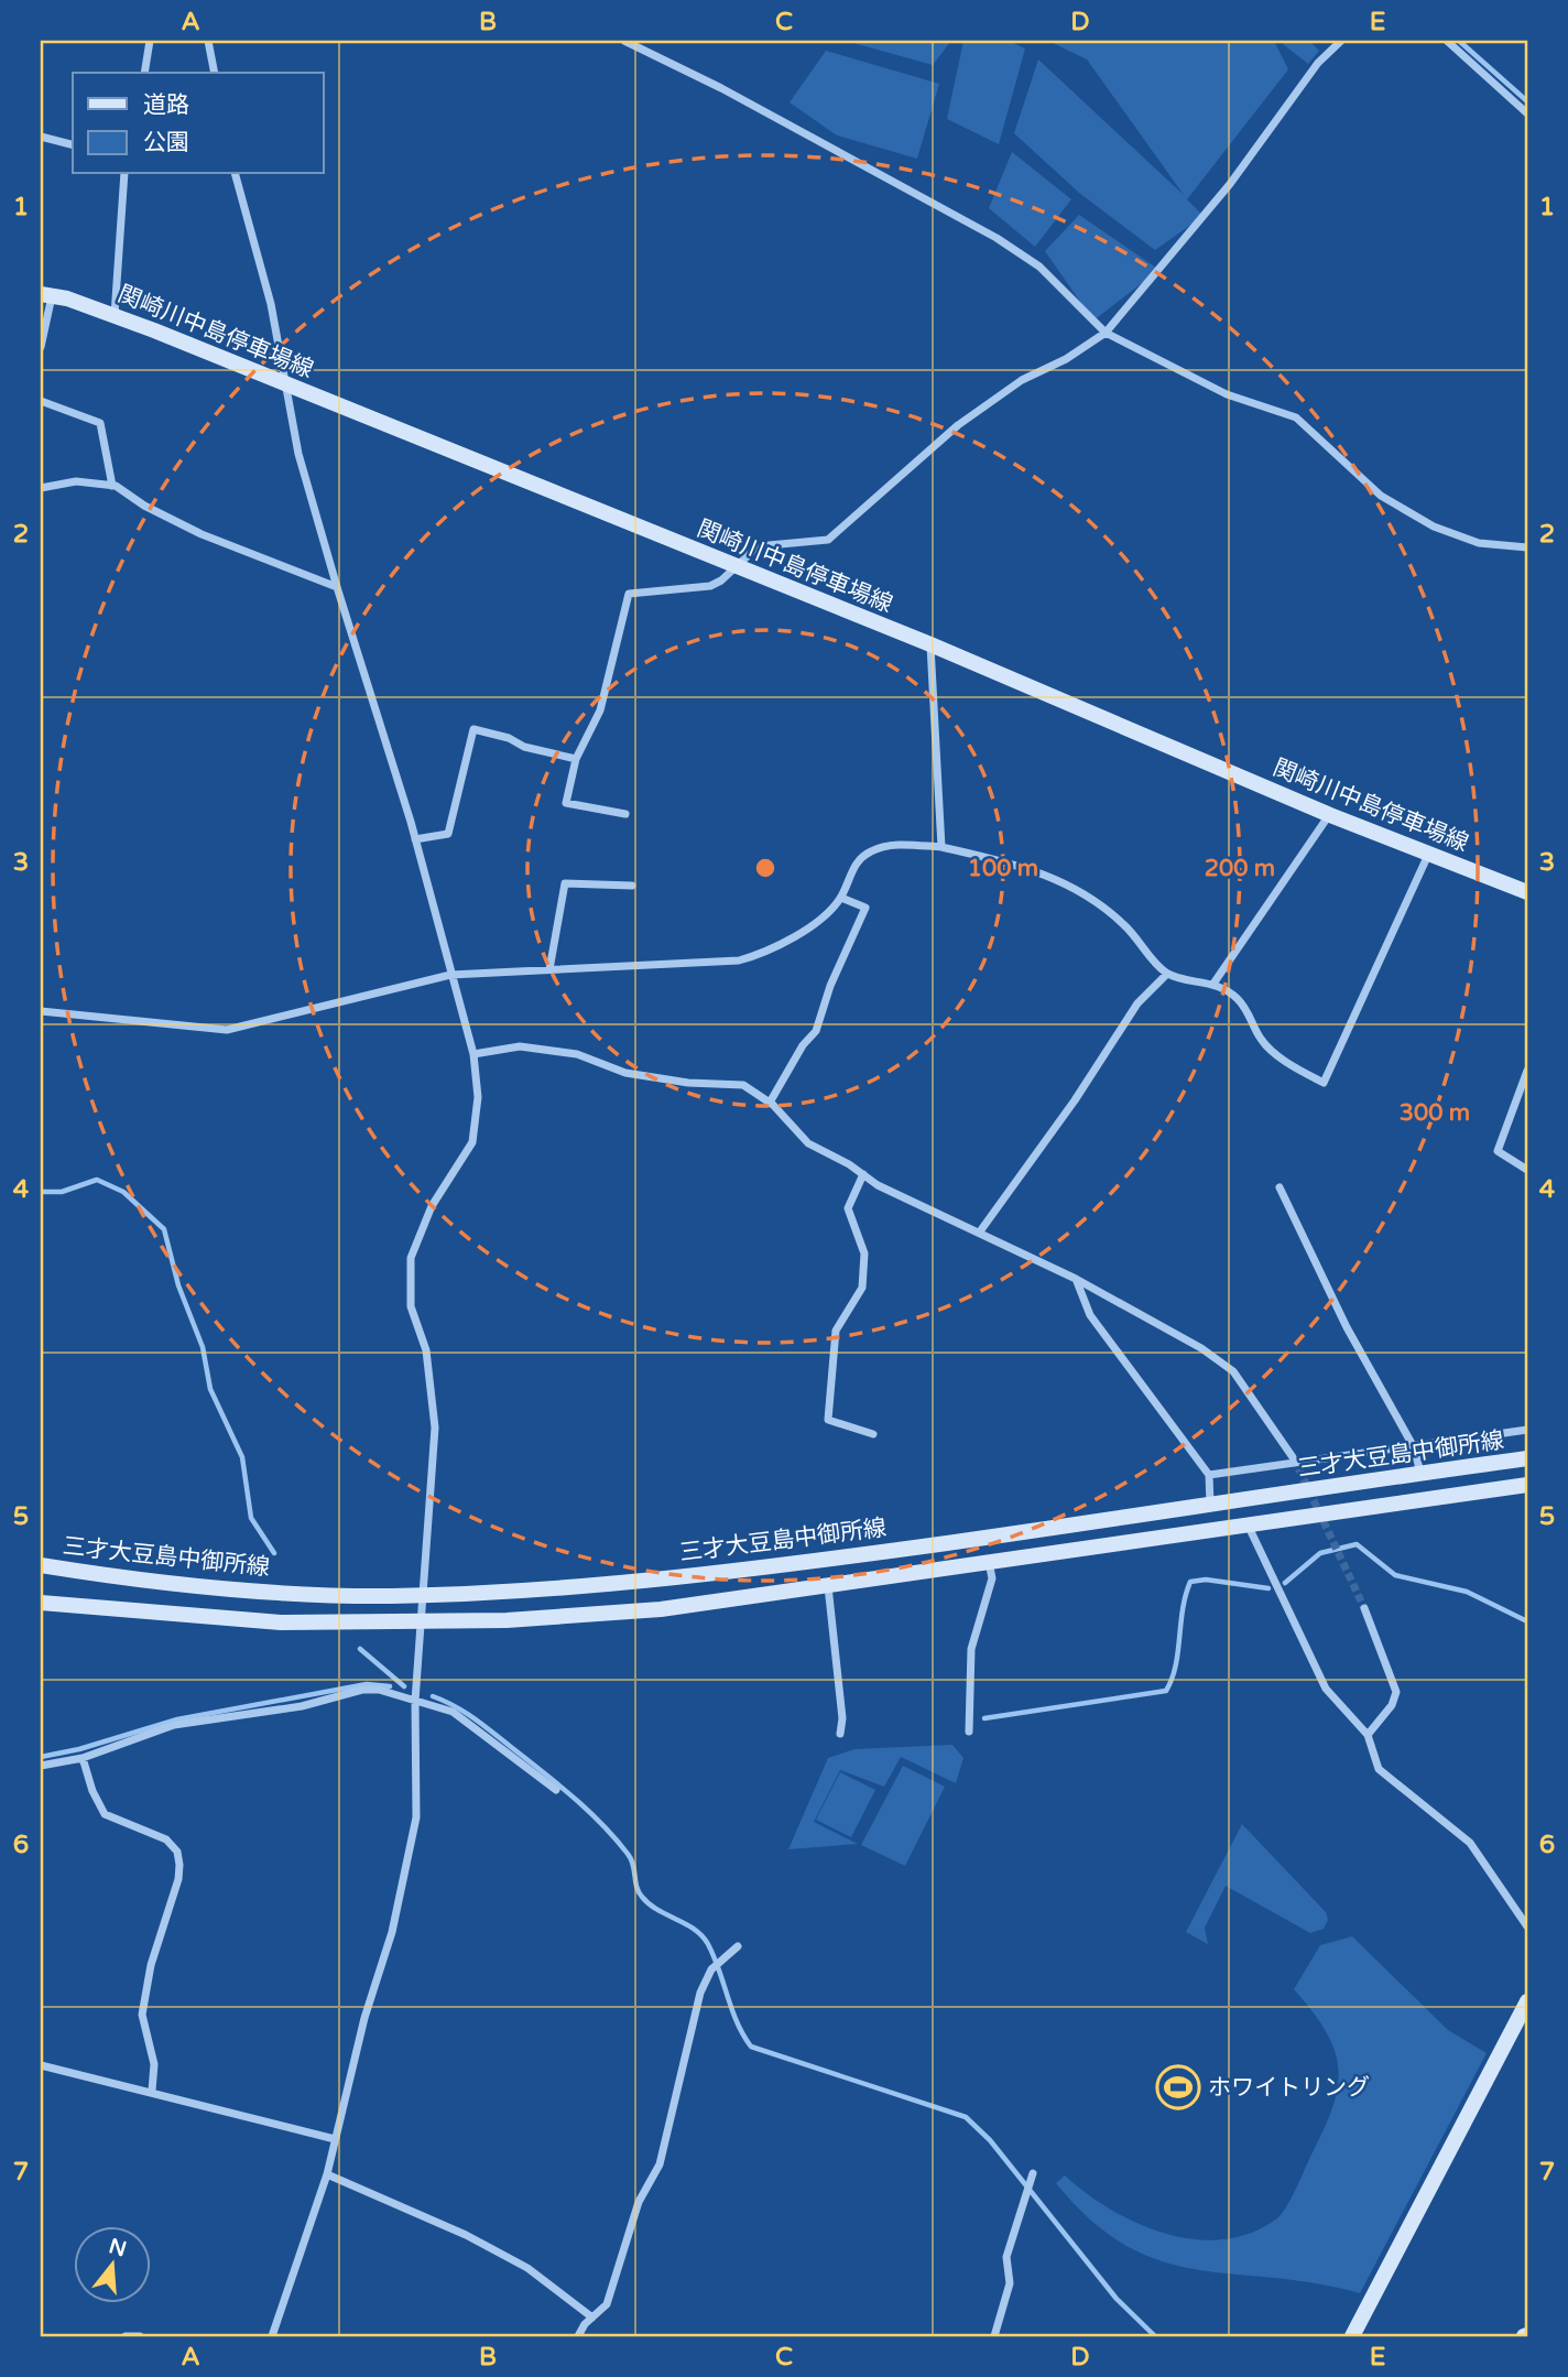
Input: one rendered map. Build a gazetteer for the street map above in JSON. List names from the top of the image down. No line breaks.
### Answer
{"streets":{"main road":["関崎川中島停車場線","三才大豆島中御所線"]},"places":{"sports":["ホワイトリング"]},"legend":["道路","公園"],"north":"top","grid":{"columns":["A","B","C","D","E"],"rows":["1","2","3","4","5","6","7"]},"rings":["100 m","200 m","300 m"]}
